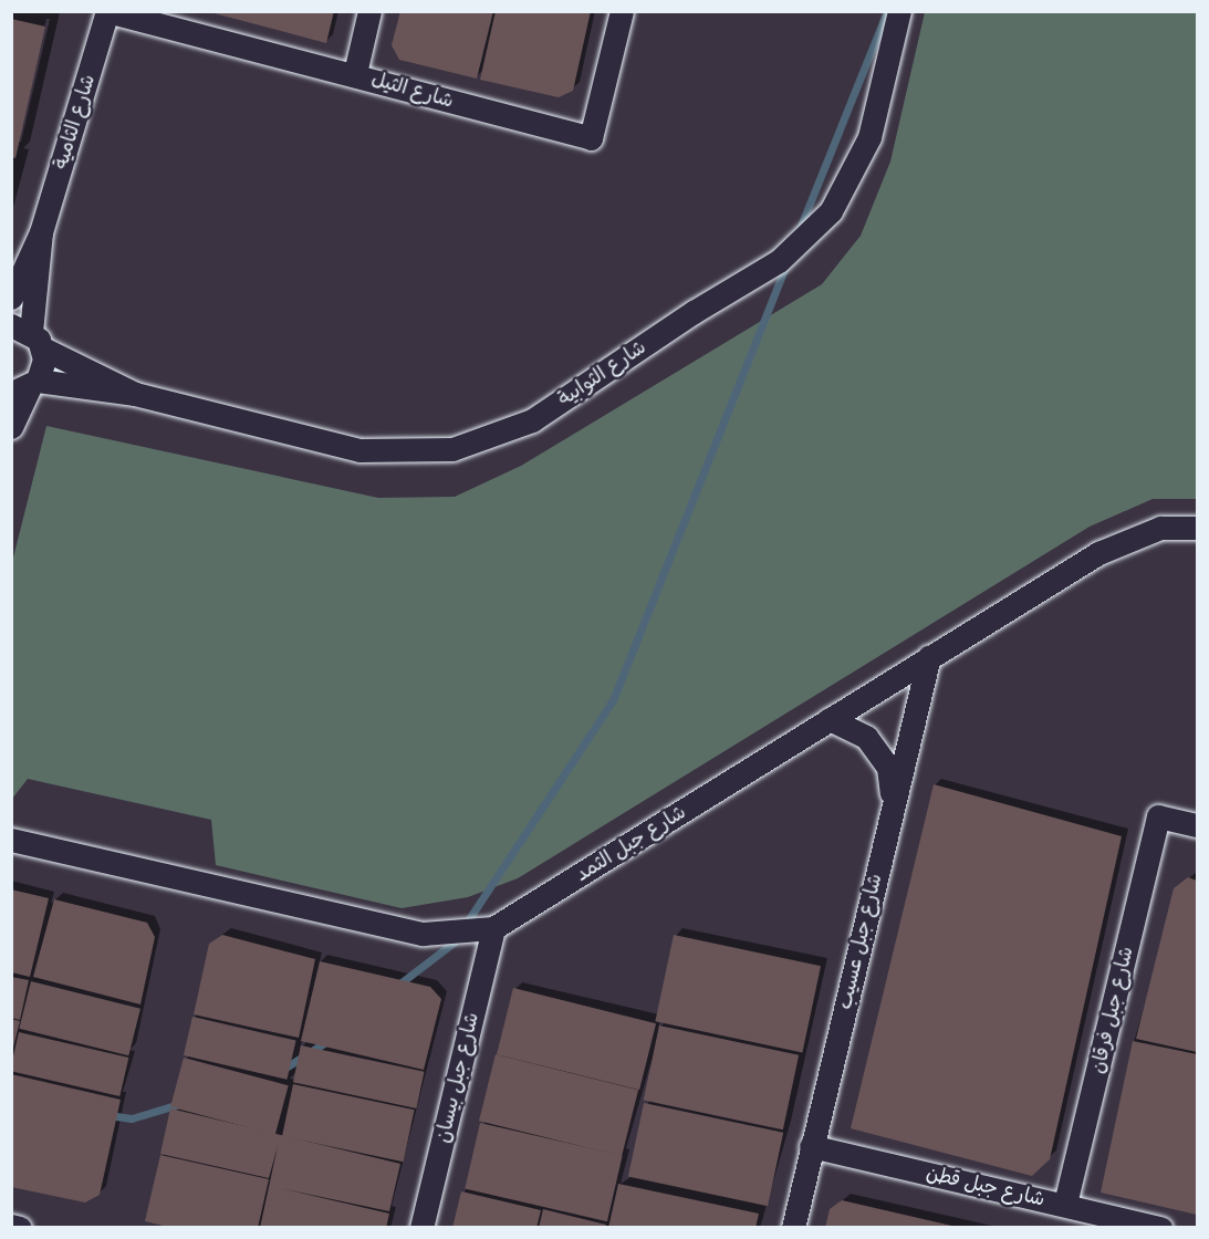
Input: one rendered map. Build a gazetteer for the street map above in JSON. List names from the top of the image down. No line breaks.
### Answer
{"streets":{"street":["شارع الثيل","شارع الثامية","شارع الثوابية","شارع جبل الثمد","شارع جبل عسيب","شارع جبل فرقان","شارع جبل بيسان","شارع جبل قطن"]},"crossings":[["شارع الثيل","شارع الثامية"],["شارع جبل الثمد","شارع جبل عسيب"],["شارع جبل الثمد","شارع جبل بيسان"],["شارع جبل عسيب","شارع جبل قطن"],["شارع جبل فرقان","شارع جبل قطن"]]}
